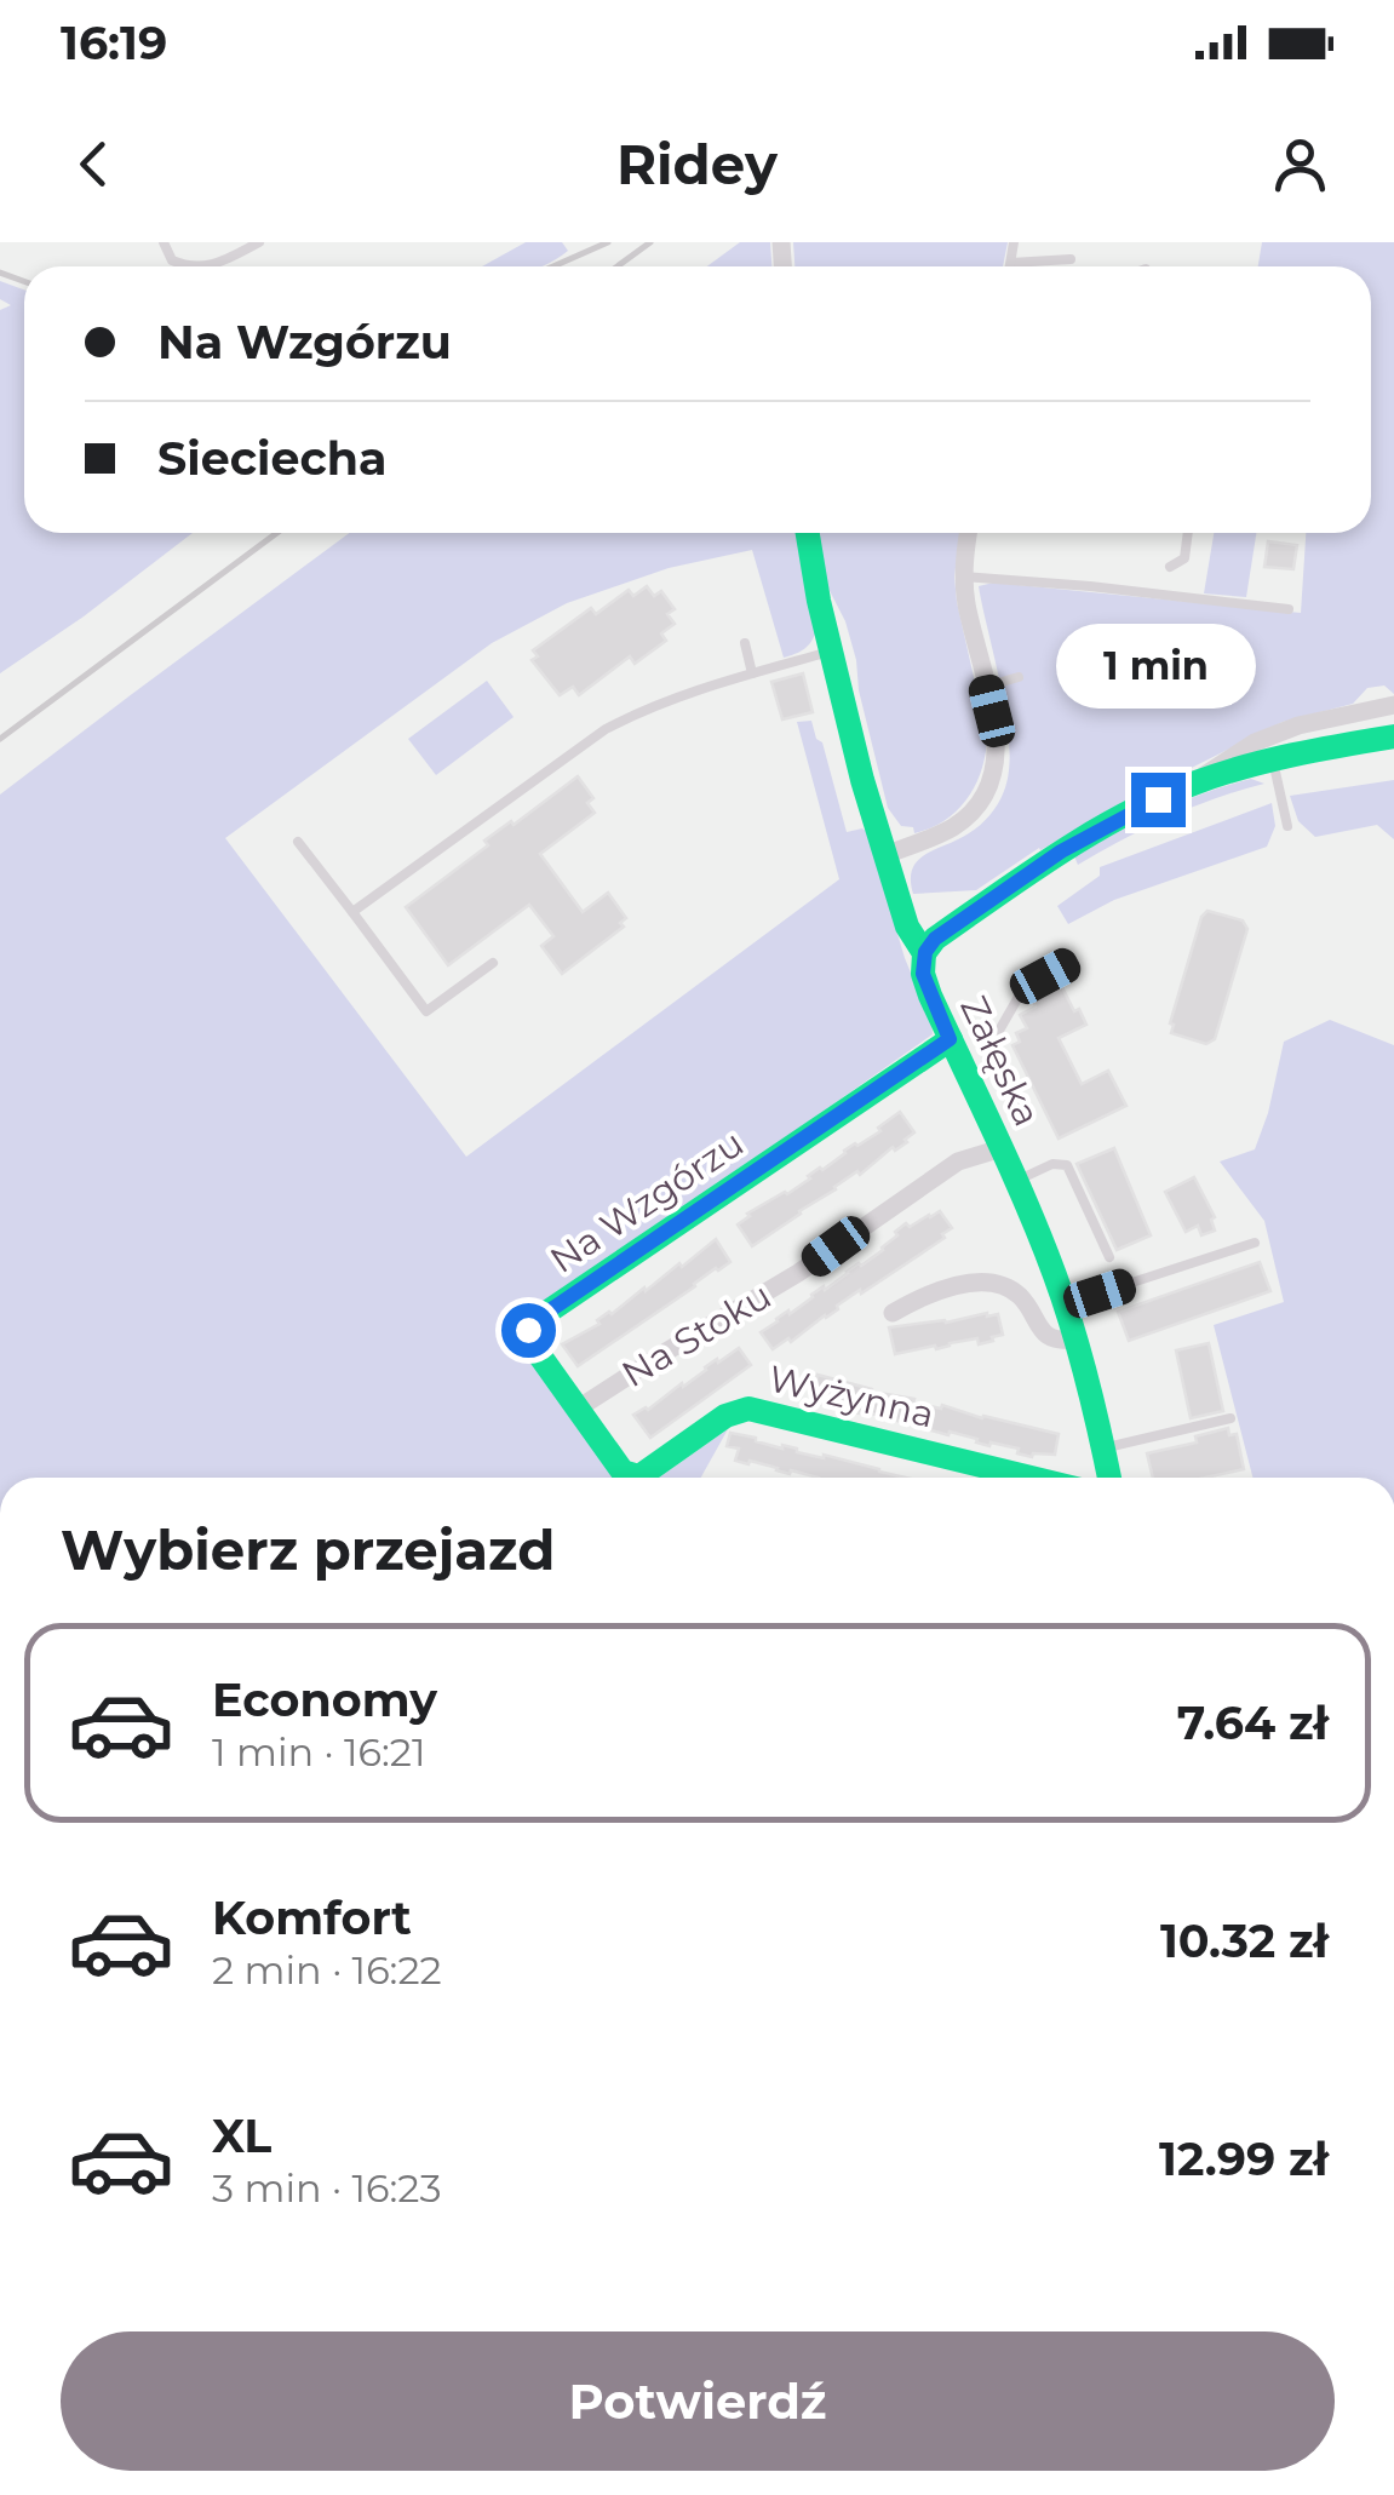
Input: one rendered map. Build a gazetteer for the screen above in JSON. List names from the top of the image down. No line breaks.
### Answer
{"streets":{"street":["Załęska","Na Wzgórzu","Na Stoku","Wyżynna"]},"crossings":[["Załęska","Na Wzgórzu"],["Załęska","Na Stoku"],["Na Wzgórzu","Na Stoku"],["Na Wzgórzu","Wyżynna"]],"page":{"status":"16:19","header":"Ridey","banner":["Na Wzgórzu","Sieciecha"],"bubble":"1 min","heading":"Wybierz przejazd","list":[{"name":"Economy","note":"1 min · 16:21","value":"7.64 zł"},{"name":"Komfort","note":"2 min · 16:22","value":"10.32 zł"},{"name":"XL","note":"3 min · 16:23","value":"12.99 zł"}],"buttons":"Potwierdź"}}
